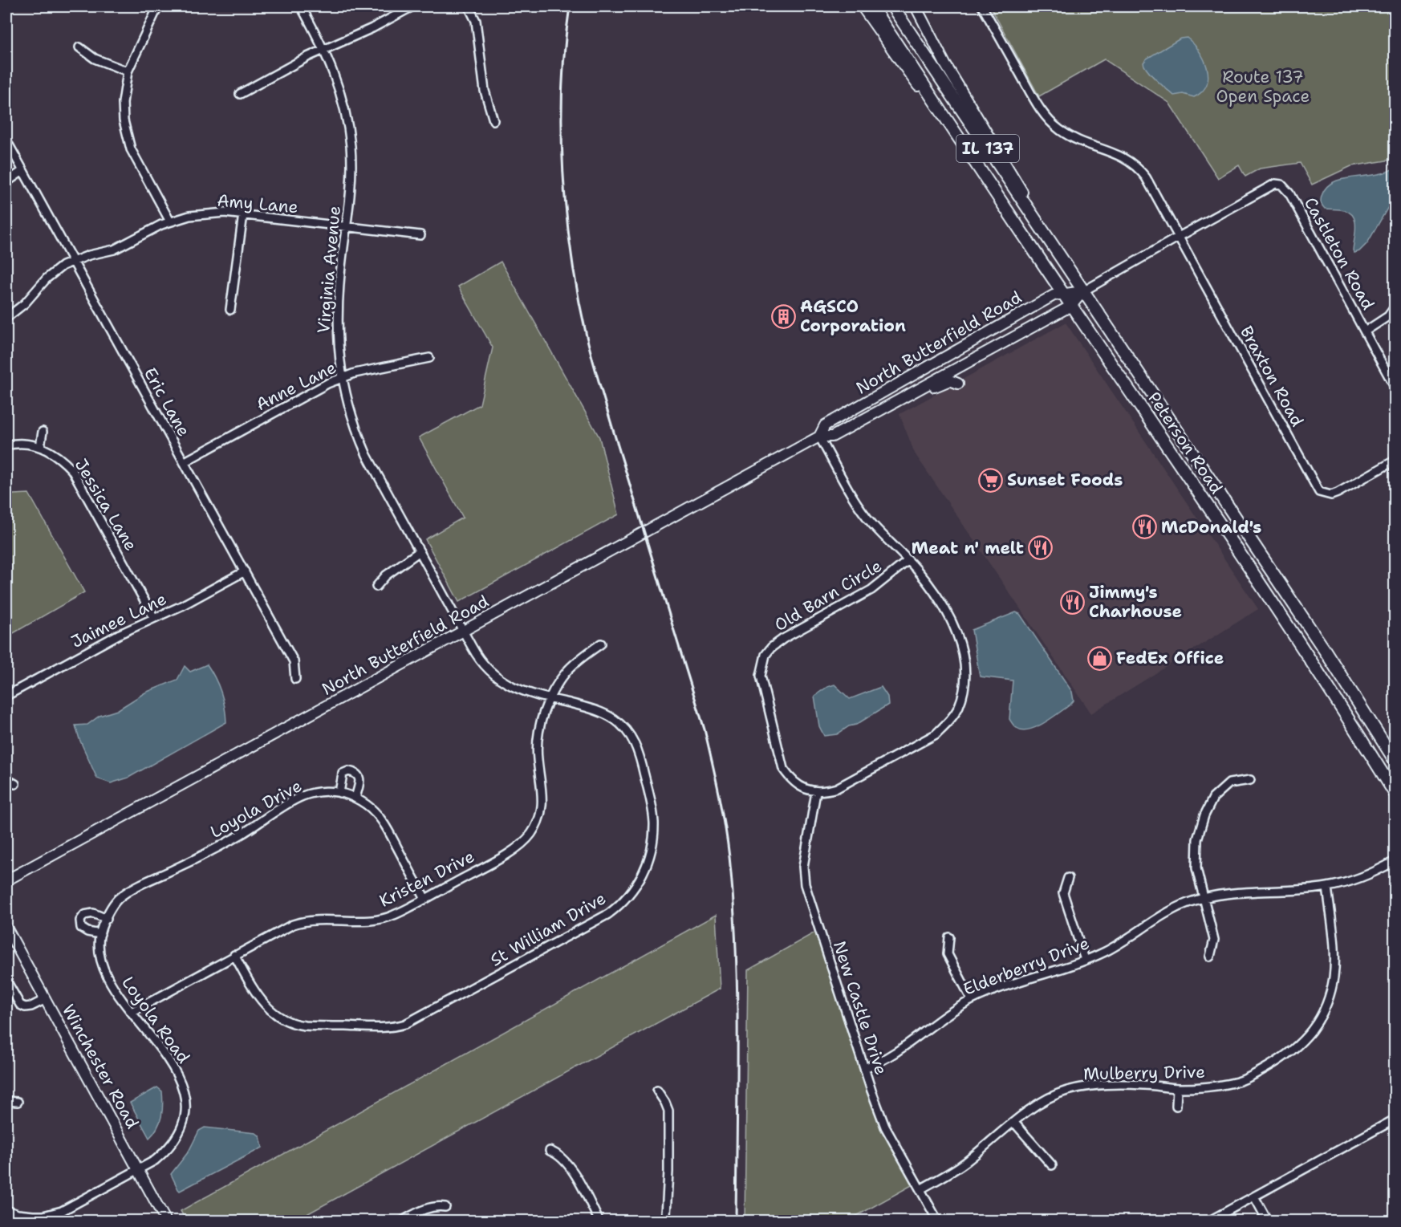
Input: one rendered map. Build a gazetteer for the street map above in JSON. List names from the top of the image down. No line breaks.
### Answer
{"streets":{"main road":["IL 137","North Butterfield Road","Peterson Road","Winchester Road"],"street":["Amy Lane","Castleton Road","Virginia Avenue","Braxton Road","Anne Lane","Eric Lane","Jessica Lane","Old Barn Circle","Jaimee Lane","Loyola Drive","Kristen Drive","St William Drive","Elderberry Drive","New Castle Drive","Loyola Road","Mulberry Drive"]},"crossings":[["Amy Lane","Virginia Avenue"],["Amy Lane","Eric Lane"],["Castleton Road","North Butterfield Road"],["Virginia Avenue","North Butterfield Road"],["Virginia Avenue","Anne Lane"],["Virginia Avenue","St William Drive"],["North Butterfield Road","Braxton Road"],["North Butterfield Road","Peterson Road"],["North Butterfield Road","Old Barn Circle"],["North Butterfield Road","St William Drive"],["Anne Lane","Eric Lane"],["Eric Lane","Jaimee Lane"],["Jessica Lane","Jaimee Lane"],["Old Barn Circle","New Castle Drive"],["Loyola Drive","Kristen Drive"],["Loyola Drive","Loyola Road"],["Kristen Drive","St William Drive"],["Kristen Drive","Loyola Road"],["Elderberry Drive","New Castle Drive"],["New Castle Drive","Mulberry Drive"],["Loyola Road","Winchester Road"]],"parks":["Route 137 Open Space"],"places":{"building":["AGSCO Corporation"],"supermarket":["Sunset Foods"],"restaurant":["McDonald's","Meat n' melt","Jimmy's Charhouse"],"shop":["FedEx Office"]}}
